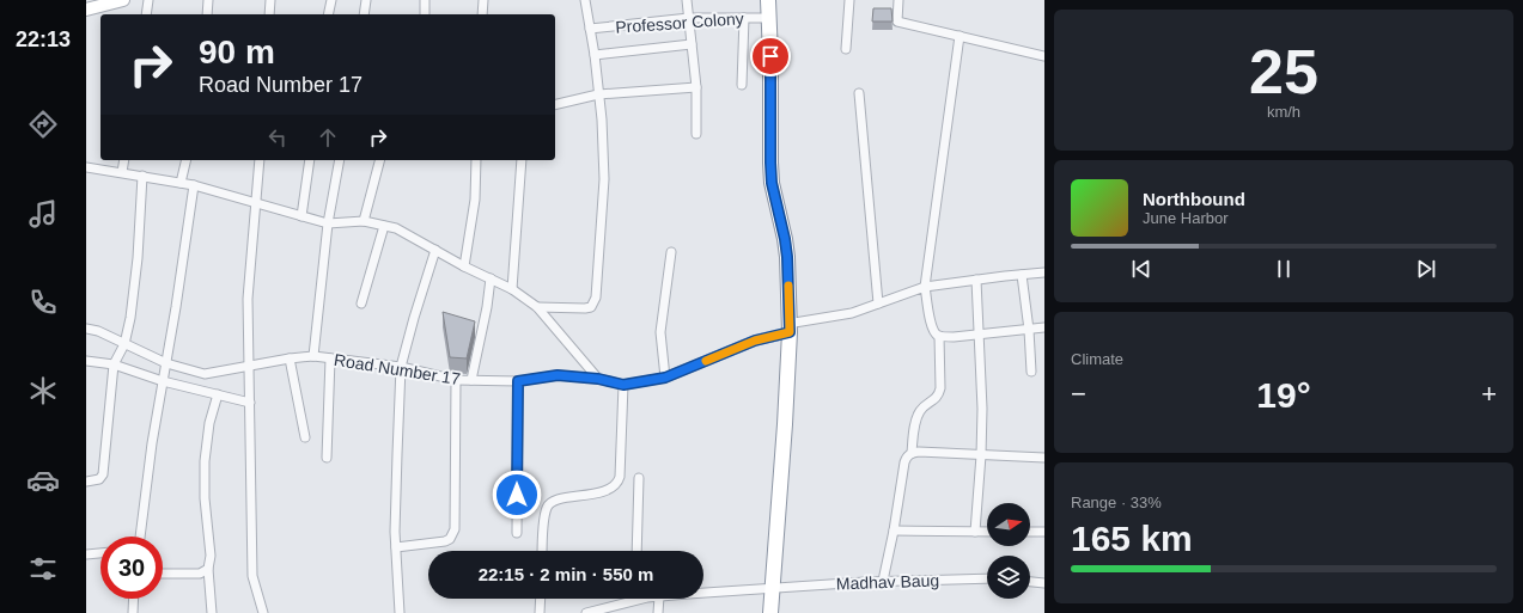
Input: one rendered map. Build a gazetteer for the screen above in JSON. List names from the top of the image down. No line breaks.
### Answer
{"streets":{"street":["Professor Colony","Road Number 17","Madhav Baug"]},"north":"right","page":{"tabs":"22:13","tile":[["25","km/h"],"Climate",["Range · 33%","165 km"]],"turn":["90 m","Road Number 17"],"song":["Northbound","June Harbor"],"heat":["−","19°","+"],"limit":"30","trip":"22:15 · 2 min · 550 m"}}
